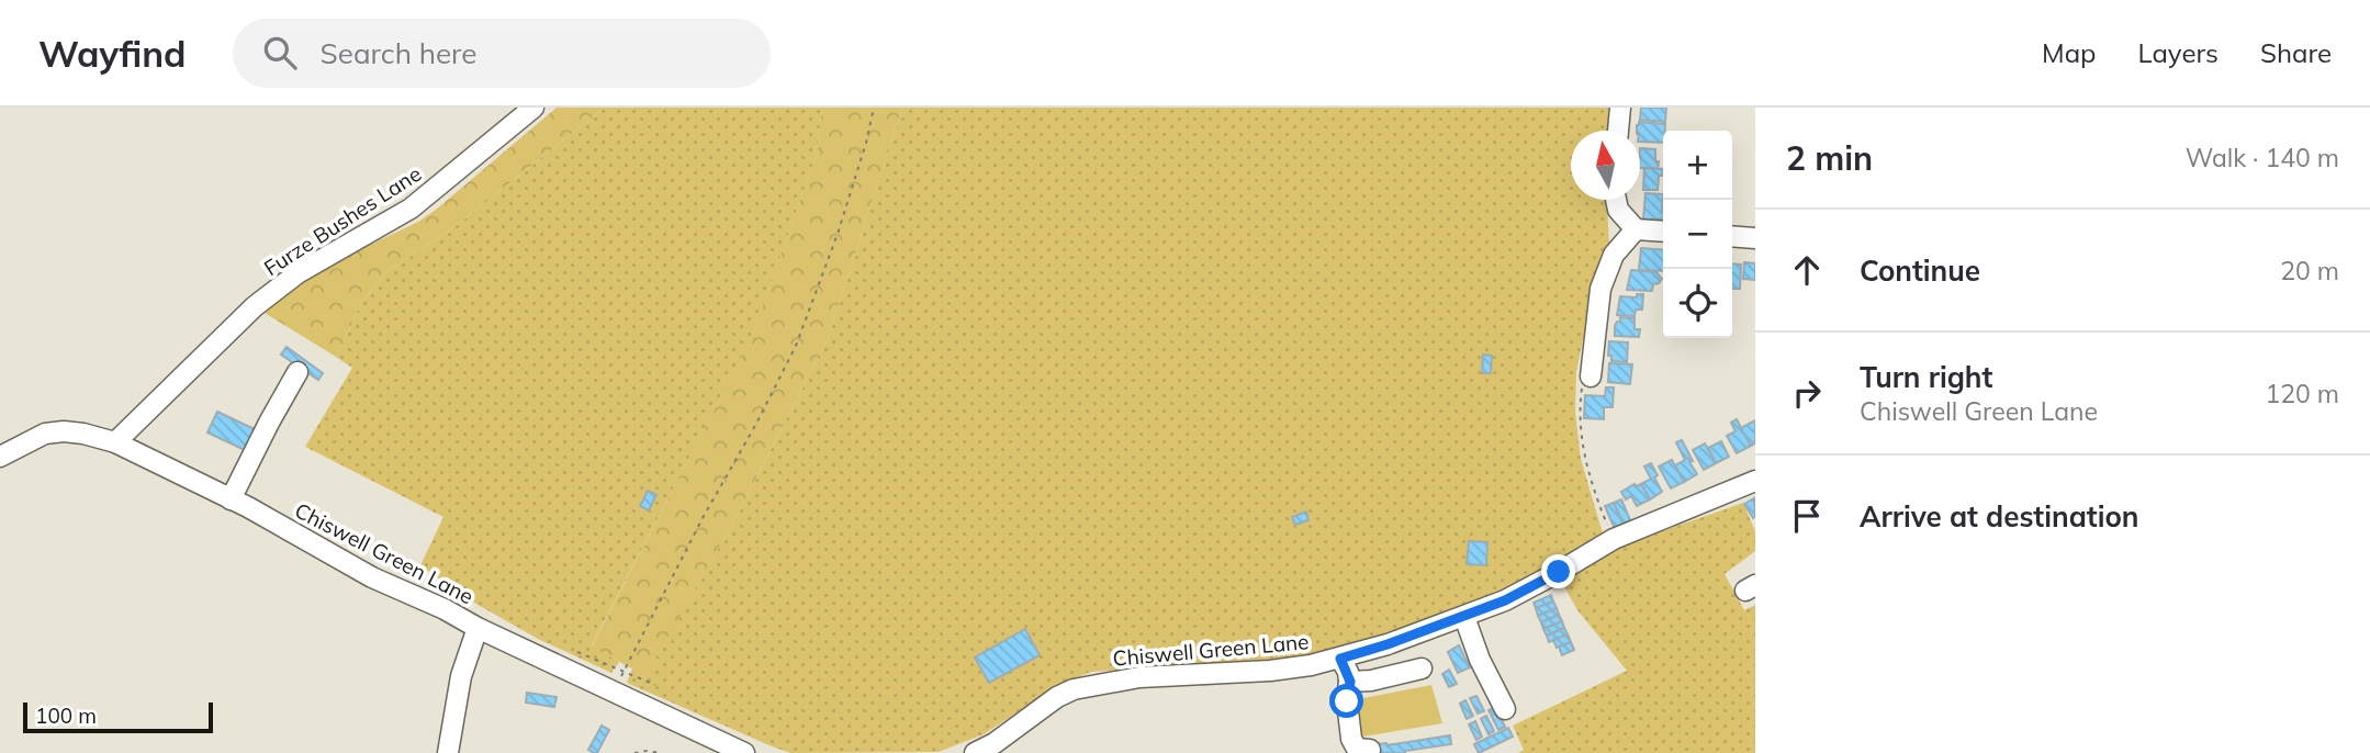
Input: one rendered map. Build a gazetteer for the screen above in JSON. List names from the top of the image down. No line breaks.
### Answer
{"streets":{"street":["Furze Bushes Lane","Chiswell Green Lane"]},"crossings":[["Furze Bushes Lane","Chiswell Green Lane"]],"scale_bar":"100 m","north":"top","page":{"header":"Wayfind","search":"Search here","nav":["Map","Layers","Share"],"heading":["2 min","Walk · 140 m"],"map_buttons":["+","−"],"list":[["Continue","20 m"],["Turn right","Chiswell Green Lane","120 m"],"Arrive at destination"],"scale":"100 m"}}
